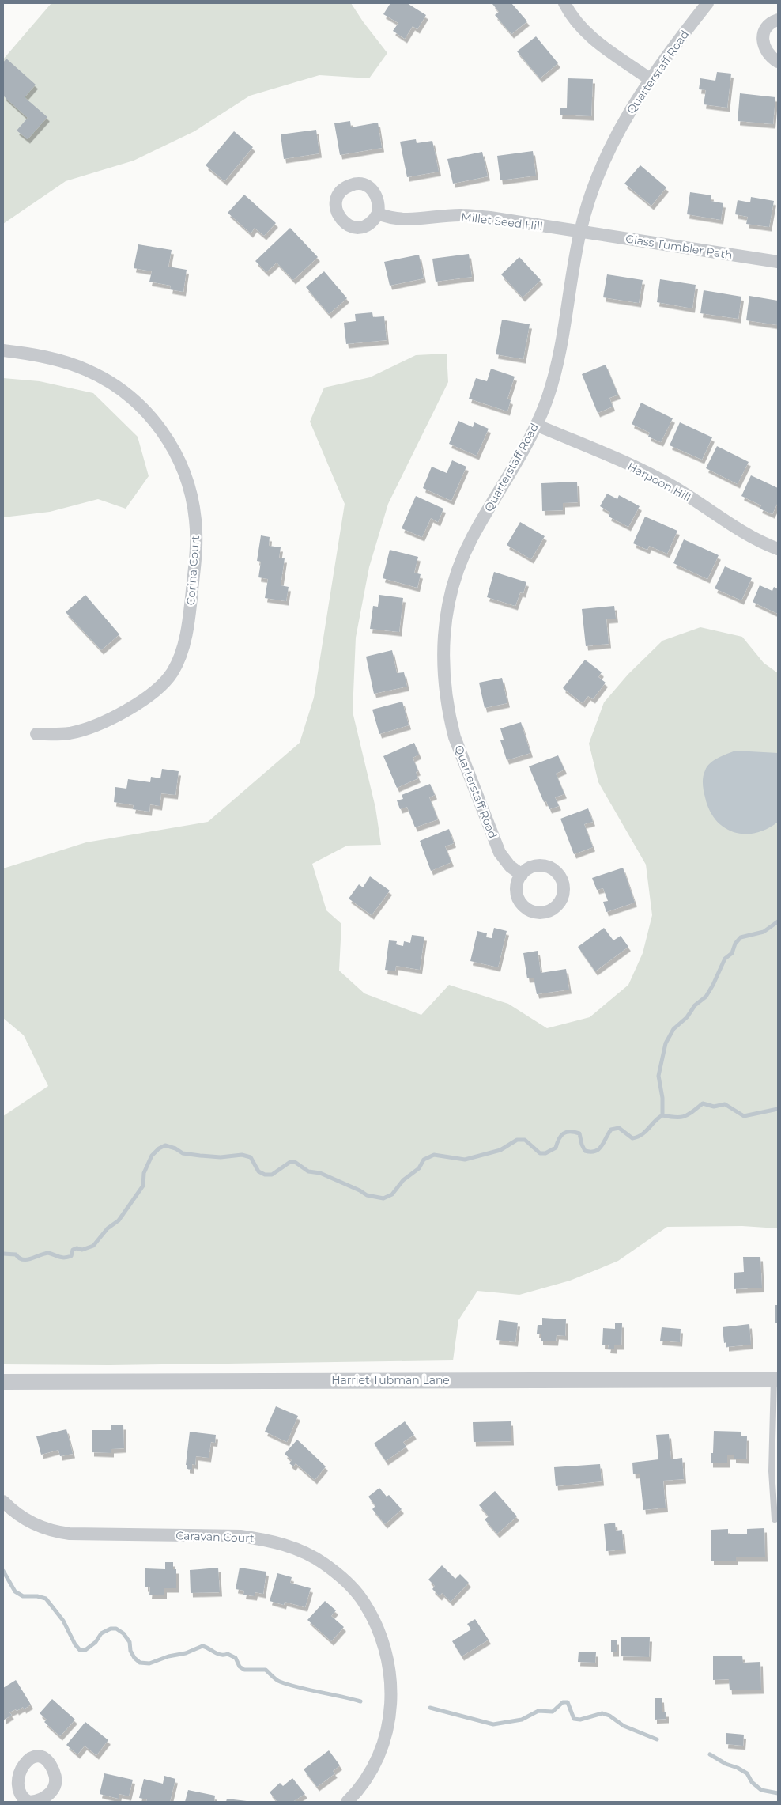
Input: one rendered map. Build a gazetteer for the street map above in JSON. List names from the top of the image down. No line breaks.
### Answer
{"streets":{"street":["Quarterstaff Road","Millet Seed Hill","Glass Tumbler Path","Harpoon Hill","Corina Court","Harriet Tubman Lane","Caravan Court"]},"crossings":[["Quarterstaff Road","Millet Seed Hill"],["Quarterstaff Road","Glass Tumbler Path"],["Quarterstaff Road","Harpoon Hill"],["Millet Seed Hill","Glass Tumbler Path"]]}
